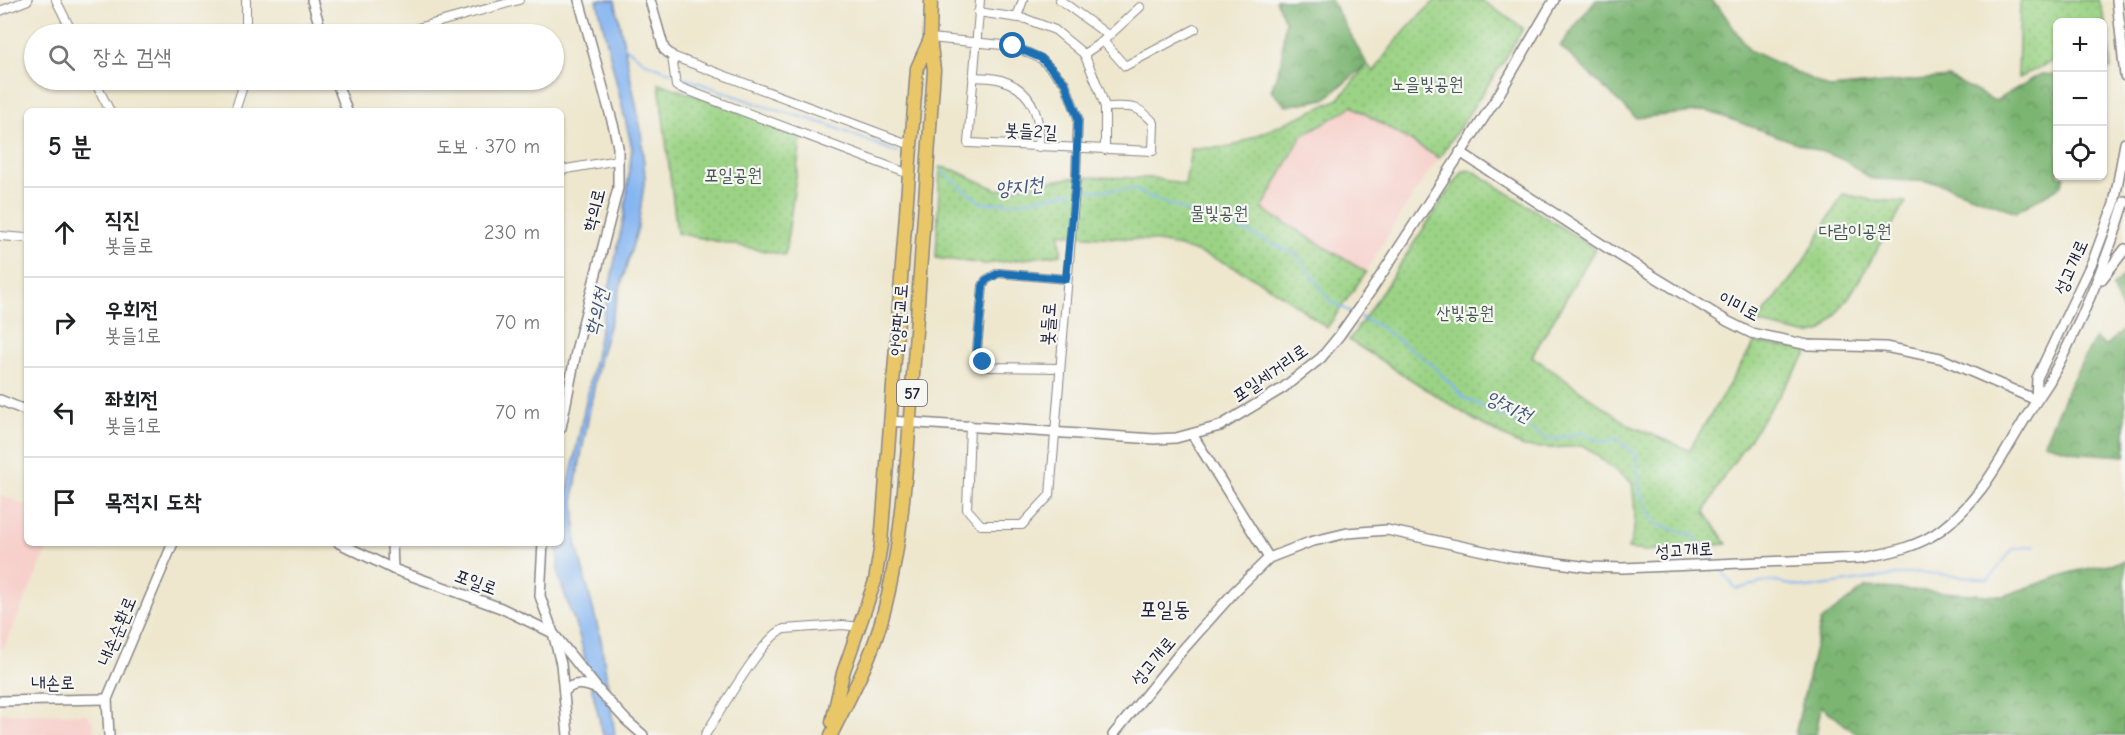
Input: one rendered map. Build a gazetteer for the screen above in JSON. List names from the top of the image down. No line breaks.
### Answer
{"streets":{"main road":["안양판교로","57"],"street":["봇들2길","학의로","성고개로","이미로","봇들로","포일세거리로","포일로","내손순환로","내손로"]},"crossings":[["봇들2길","봇들로"],["성고개로","이미로"],["이미로","포일세거리로"],["안양판교로","봇들로"],["안양판교로","포일세거리로"],["봇들로","포일세거리로"],["내손순환로","내손로"]],"districts":["포일동"],"water":["양지천","학의천"],"parks":["노을빛공원","포일공원","물빛공원","다람이공원","산빛공원"],"page":{"map_buttons":["+","−"],"search":"장소 검색","heading":["5 분","도보 · 370 m"],"list":[["직진","봇들로","230 m"],["우회전","봇들1로","70 m"],["좌회전","봇들1로","70 m"],"목적지 도착"]}}
